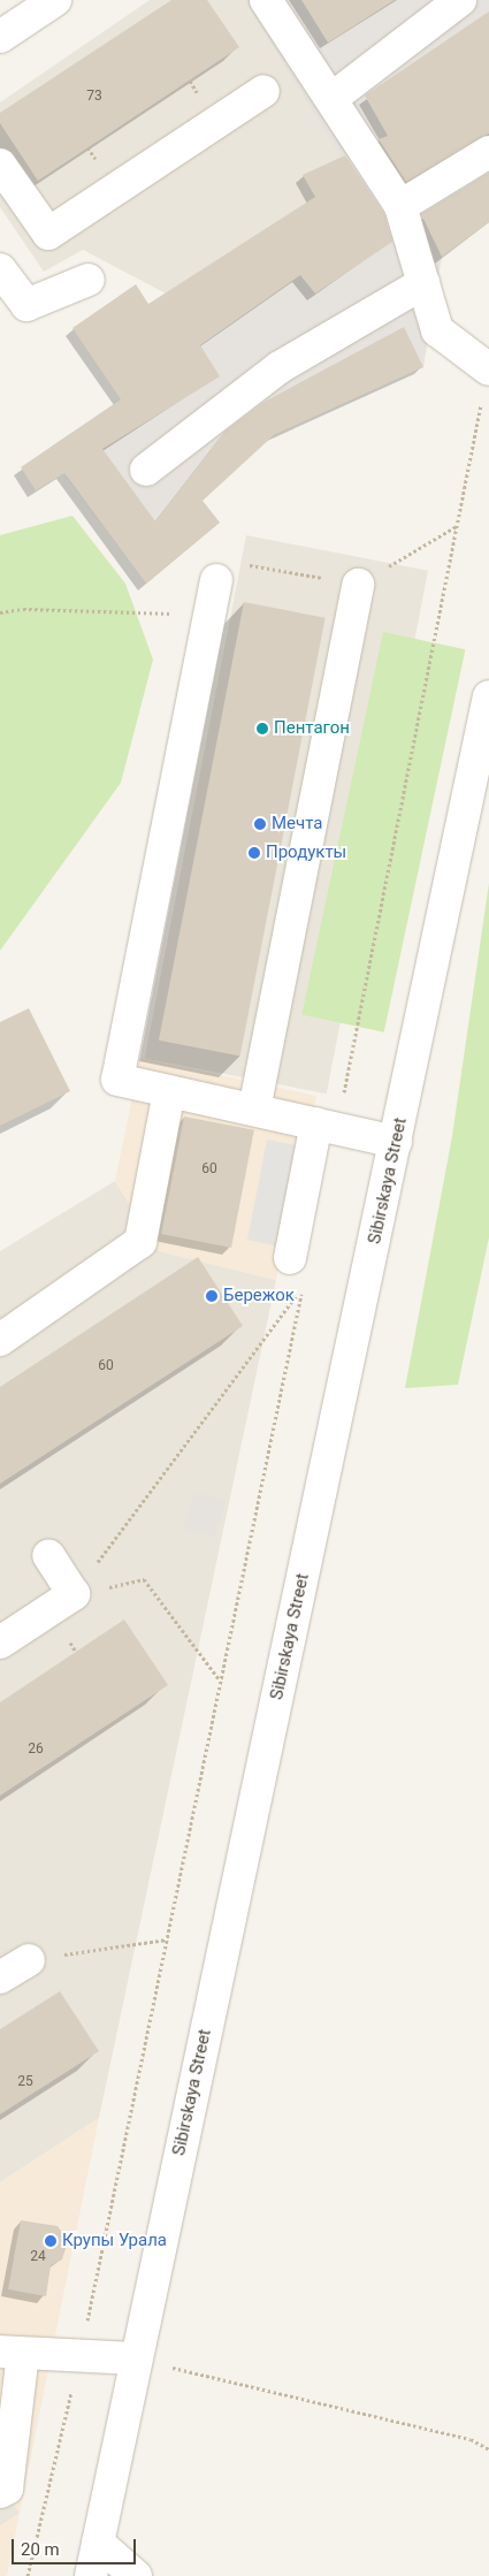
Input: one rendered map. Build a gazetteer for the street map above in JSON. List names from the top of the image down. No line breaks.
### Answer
{"streets":{"street":["Sibirskaya Street"]},"places":["Пентагон","Мечта","Продукты","Бережок","Крупы Урала"],"house_numbers":["73","60","60","26","25","24"],"scale_bar":"20 m"}
